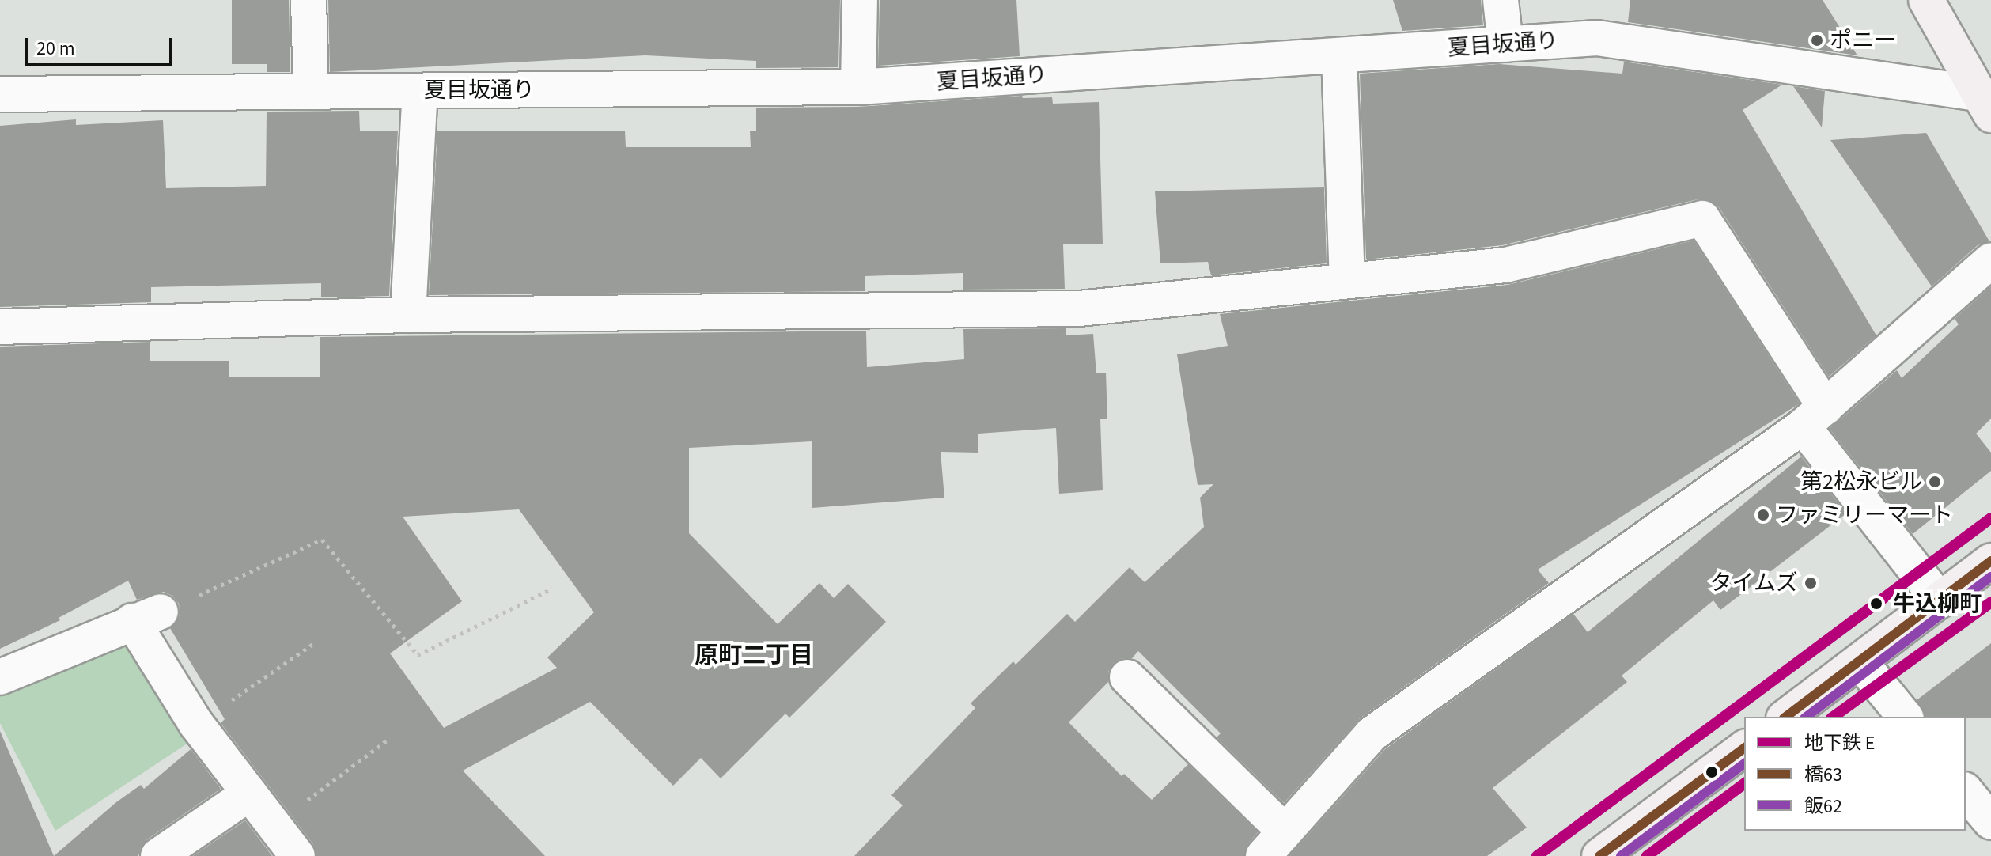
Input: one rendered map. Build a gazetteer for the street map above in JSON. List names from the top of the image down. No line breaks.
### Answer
{"streets":{"street":["夏目坂通り"]},"districts":["原町二丁目"],"places":["ポニー","第2松永ビル","ファミリーマート","タイムズ","牛込柳町"],"lines":["metro line E","transit line 橋63","transit line 飯62"],"legend":["地下鉄 E","橋63","飯62"],"scale_bar":"20 m"}
